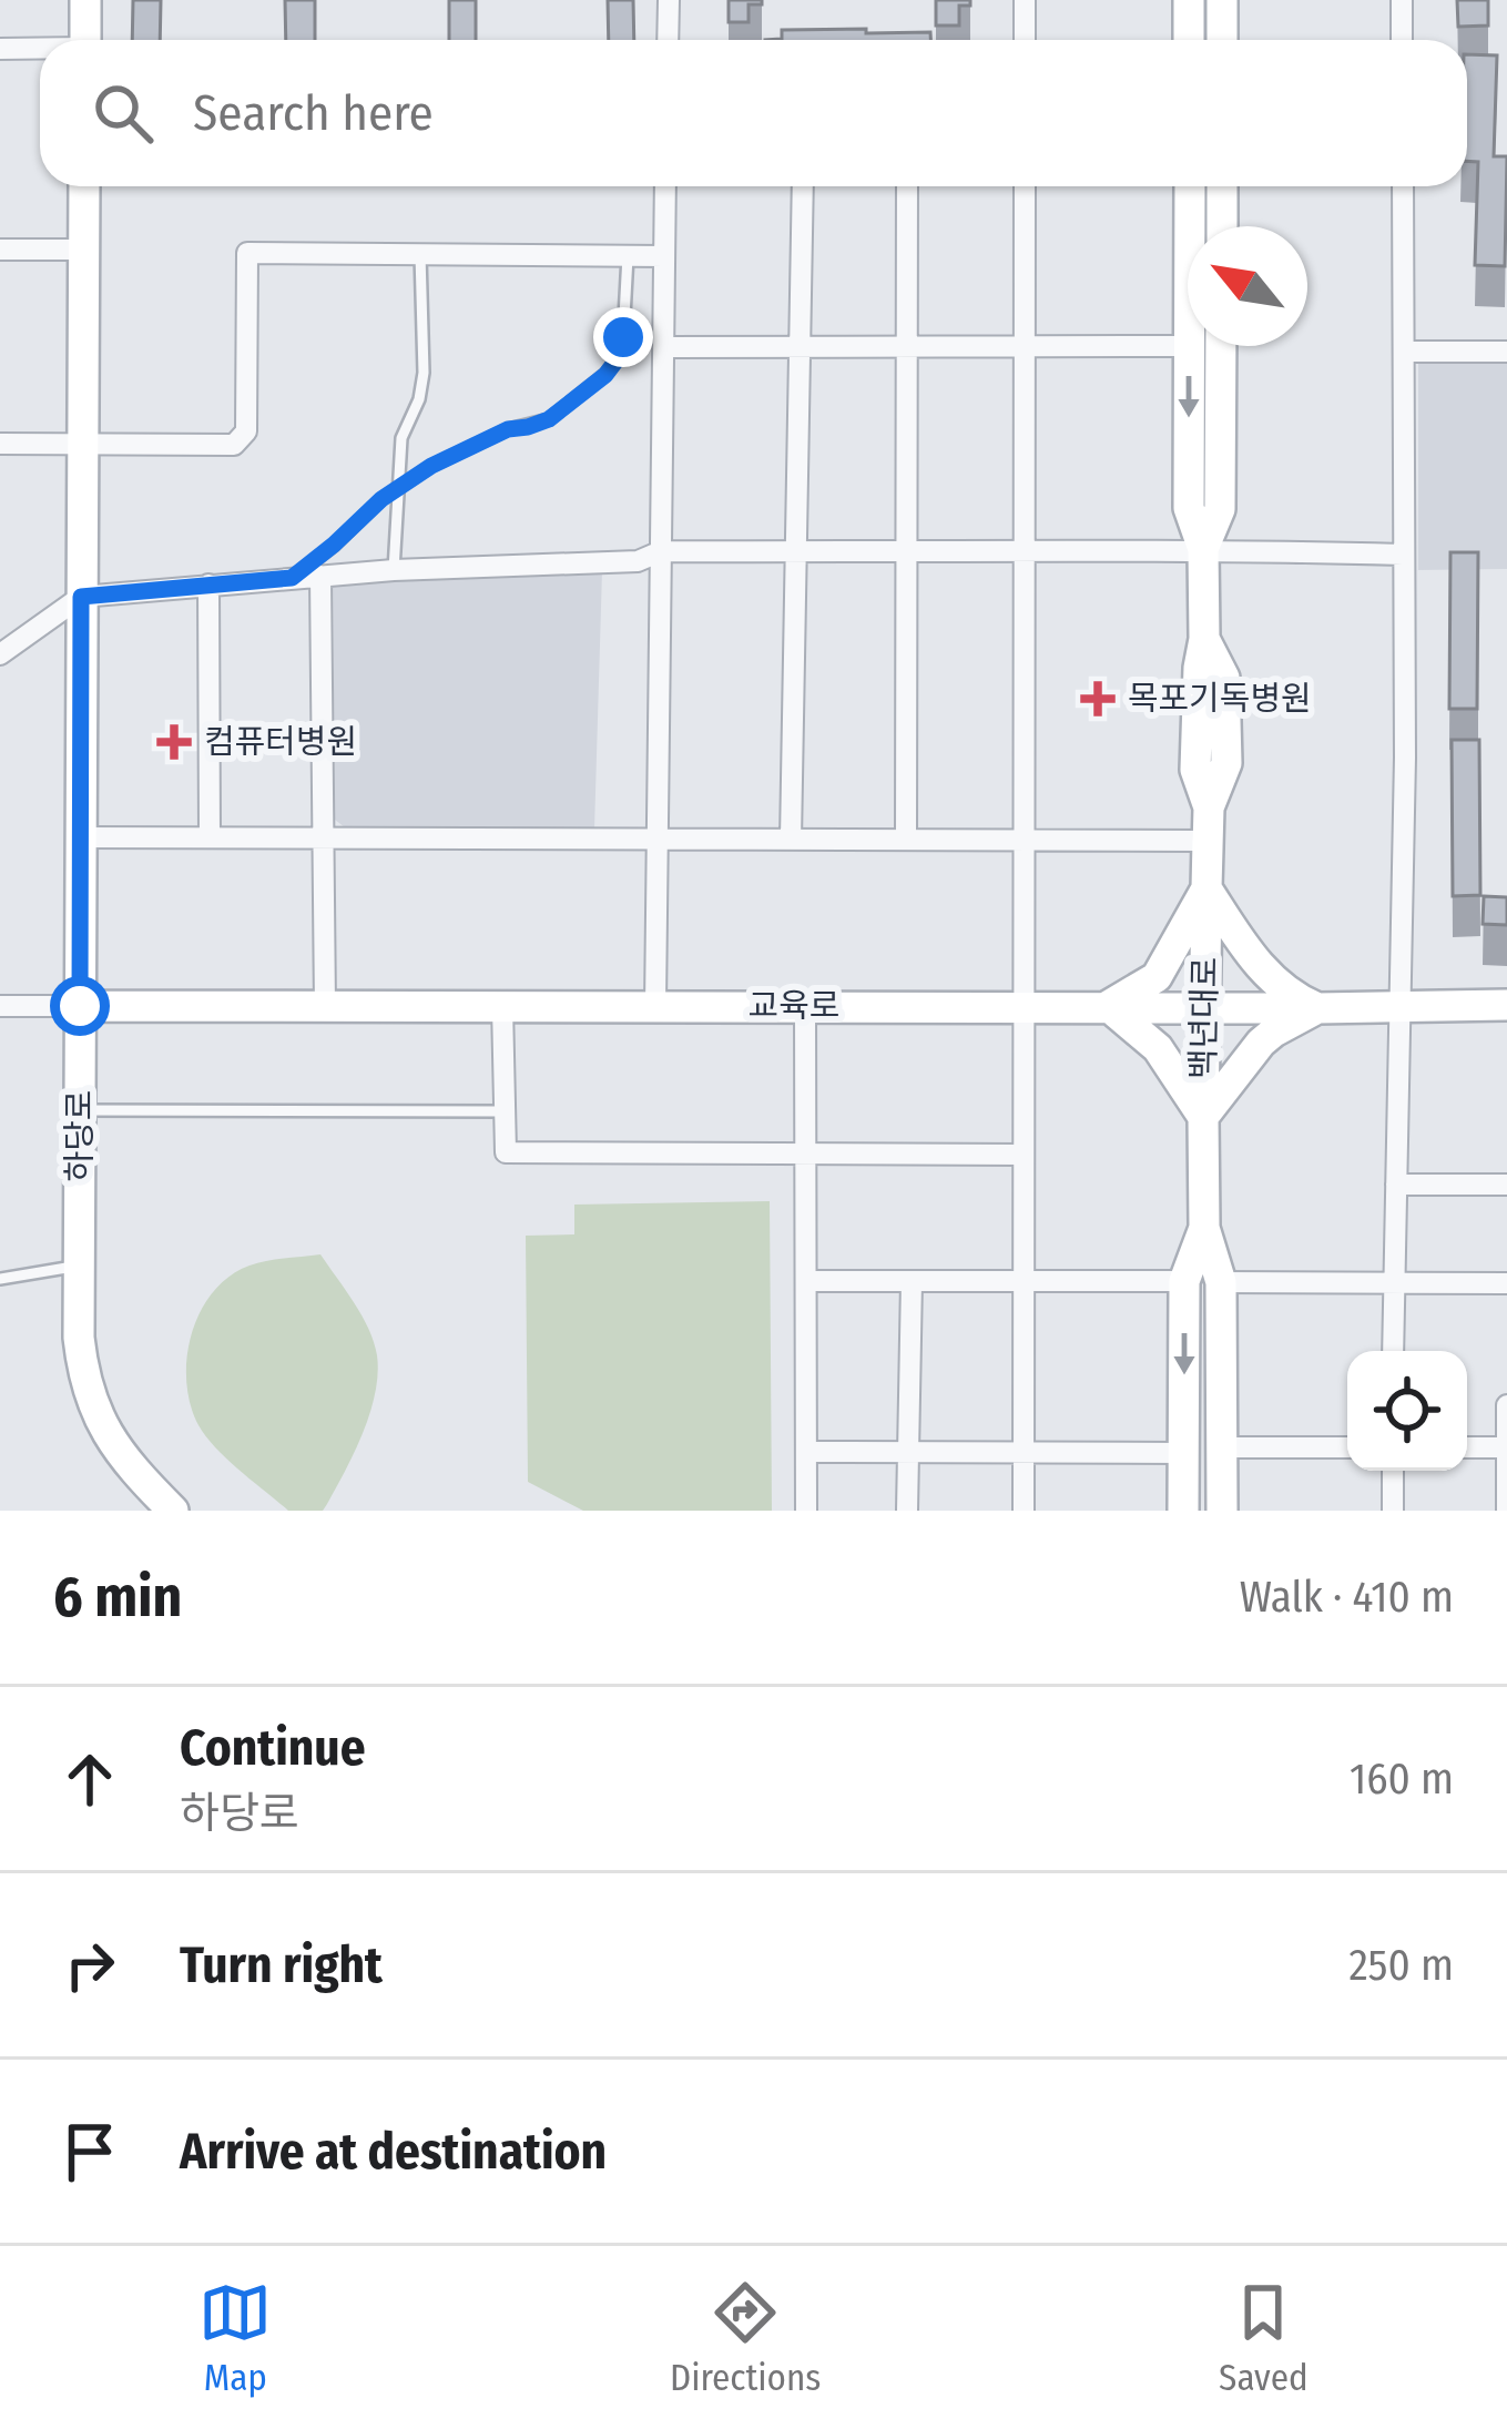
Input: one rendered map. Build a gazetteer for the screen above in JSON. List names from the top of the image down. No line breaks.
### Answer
{"streets":{"street":["교육로","백년대로","하당로"]},"crossings":[["교육로","백년대로"],["교육로","하당로"]],"places":{"health":["목포기독병원","컴퓨터병원"]},"north":"top left","page":{"search":"Search here","heading":["6 min","Walk · 410 m"],"list":[["Continue","하당로","160 m"],["Turn right","250 m"],"Arrive at destination"],"nav":["Map","Directions","Saved"]}}
